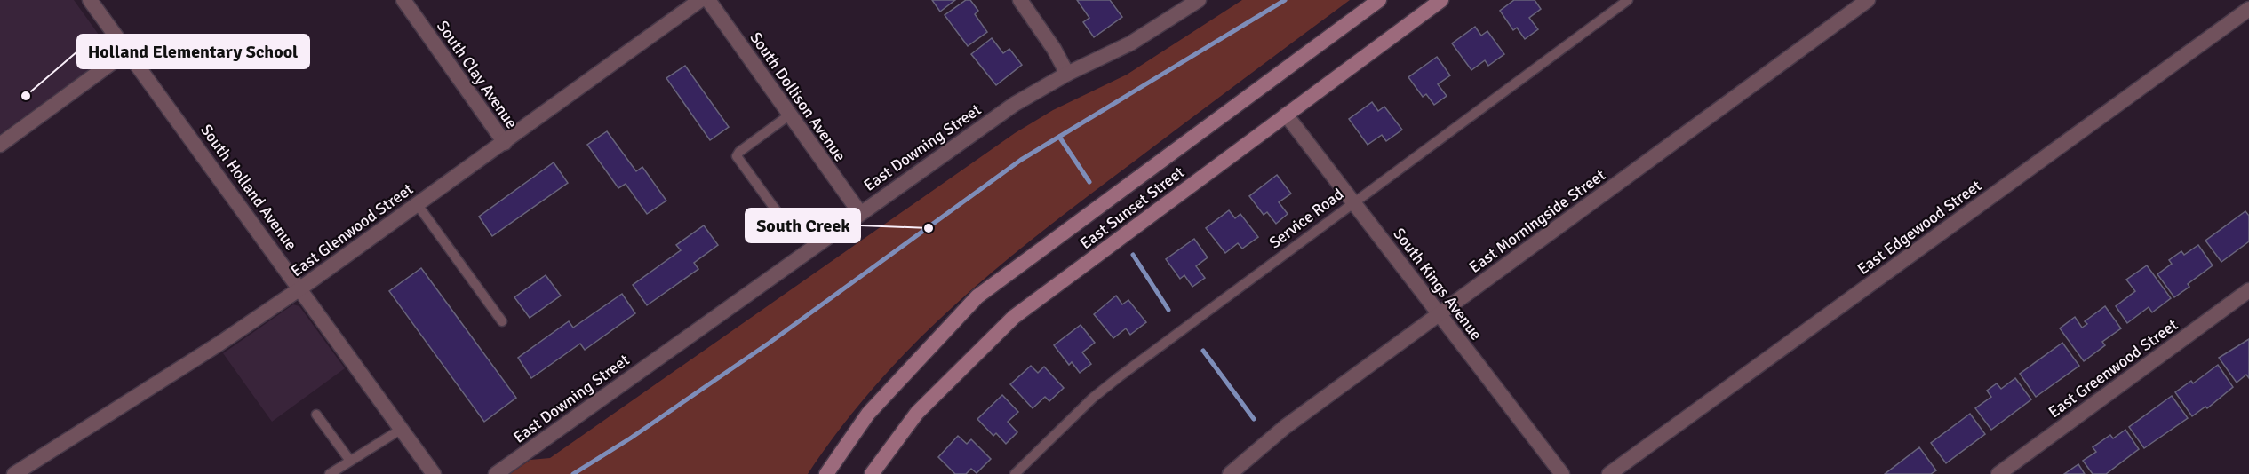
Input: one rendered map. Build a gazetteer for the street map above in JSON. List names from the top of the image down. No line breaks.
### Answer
{"streets":{"main road":["East Sunset Street"],"street":["South Clay Avenue","South Dollison Avenue","East Downing Street","South Holland Avenue","East Morningside Street","East Edgewood Street","East Glenwood Street","South Kings Avenue","East Greenwood Street"],"lane":["Service Road"]},"crossings":[["South Clay Avenue","East Glenwood Street"],["South Dollison Avenue","East Downing Street"],["South Holland Avenue","East Glenwood Street"],["East Sunset Street","South Kings Avenue"],["Service Road","South Kings Avenue"],["East Morningside Street","South Kings Avenue"]],"places":["Holland Elementary School","South Creek"]}
